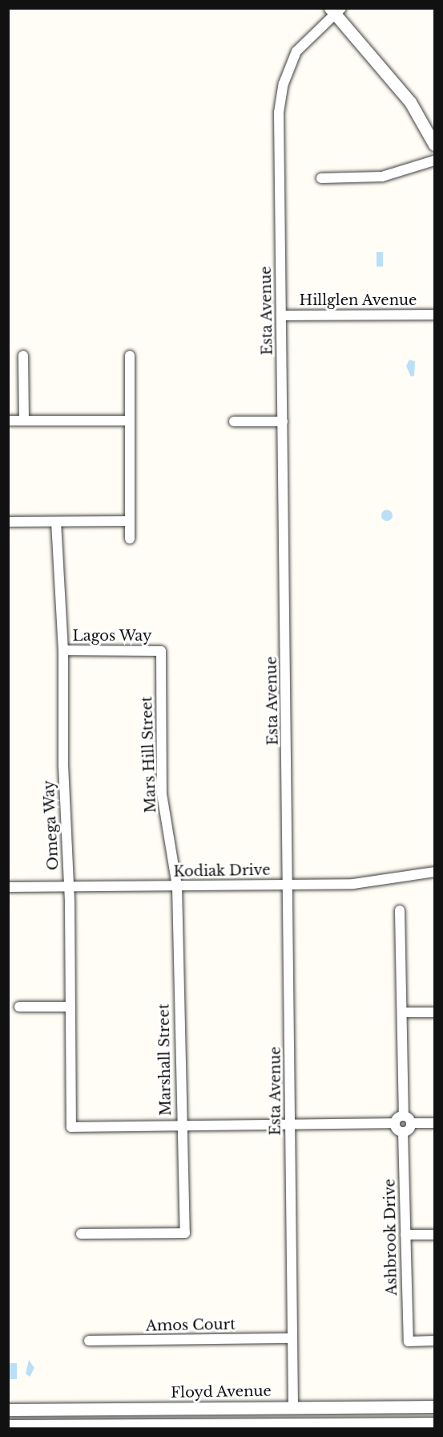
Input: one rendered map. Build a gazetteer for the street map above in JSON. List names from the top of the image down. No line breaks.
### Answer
{"streets":{"street":["Hillglen Avenue","Esta Avenue","Lagos Way","Mars Hill Street","Omega Way","Kodiak Drive","Marshall Street","Ashbrook Drive","Amos Court","Floyd Avenue"]},"crossings":[["Hillglen Avenue","Esta Avenue"],["Esta Avenue","Kodiak Drive"],["Esta Avenue","Amos Court"],["Esta Avenue","Floyd Avenue"],["Lagos Way","Mars Hill Street"],["Lagos Way","Omega Way"],["Mars Hill Street","Kodiak Drive"],["Mars Hill Street","Marshall Street"],["Omega Way","Kodiak Drive"],["Omega Way","Marshall Street"],["Kodiak Drive","Marshall Street"]]}
